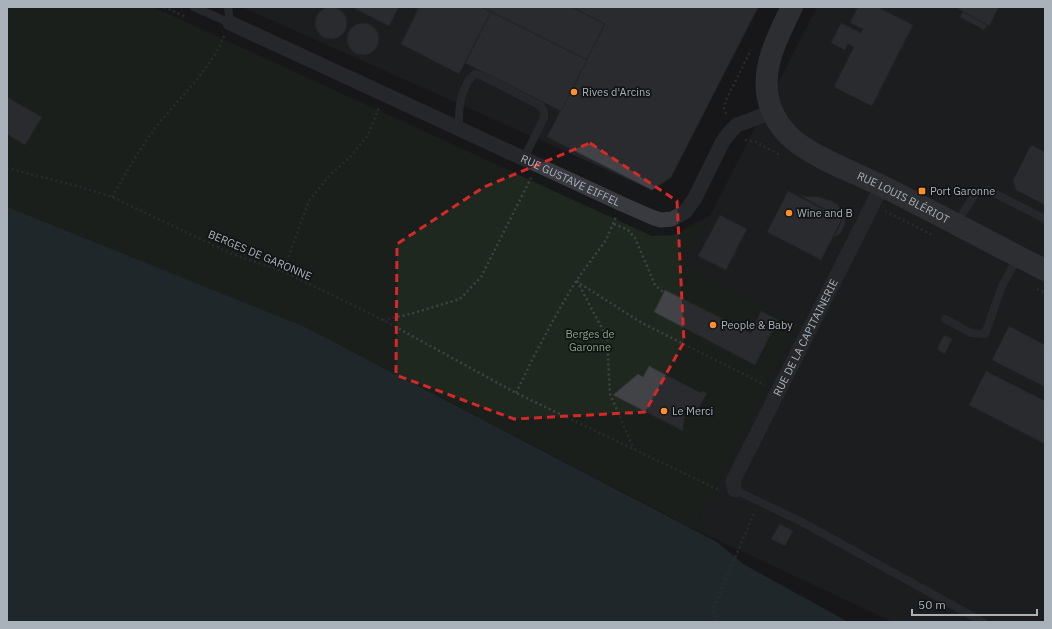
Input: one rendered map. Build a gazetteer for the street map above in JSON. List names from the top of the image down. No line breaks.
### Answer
{"streets":{"street":["RUE GUSTAVE EIFFEL","RUE LOUIS BLÉRIOT","RUE DE LA CAPITAINERIE"],"path":["BERGES DE GARONNE"]},"crossings":[["RUE GUSTAVE EIFFEL","RUE LOUIS BLÉRIOT"],["RUE LOUIS BLÉRIOT","RUE DE LA CAPITAINERIE"],["BERGES DE GARONNE","RUE DE LA CAPITAINERIE"]],"parks":["Berges de Garonne"],"places":{"other":["Rives d'Arcins","Wine and B","People & Baby","Le Merci"],"transit":["Port Garonne"]},"scale_bar":"50 m"}
